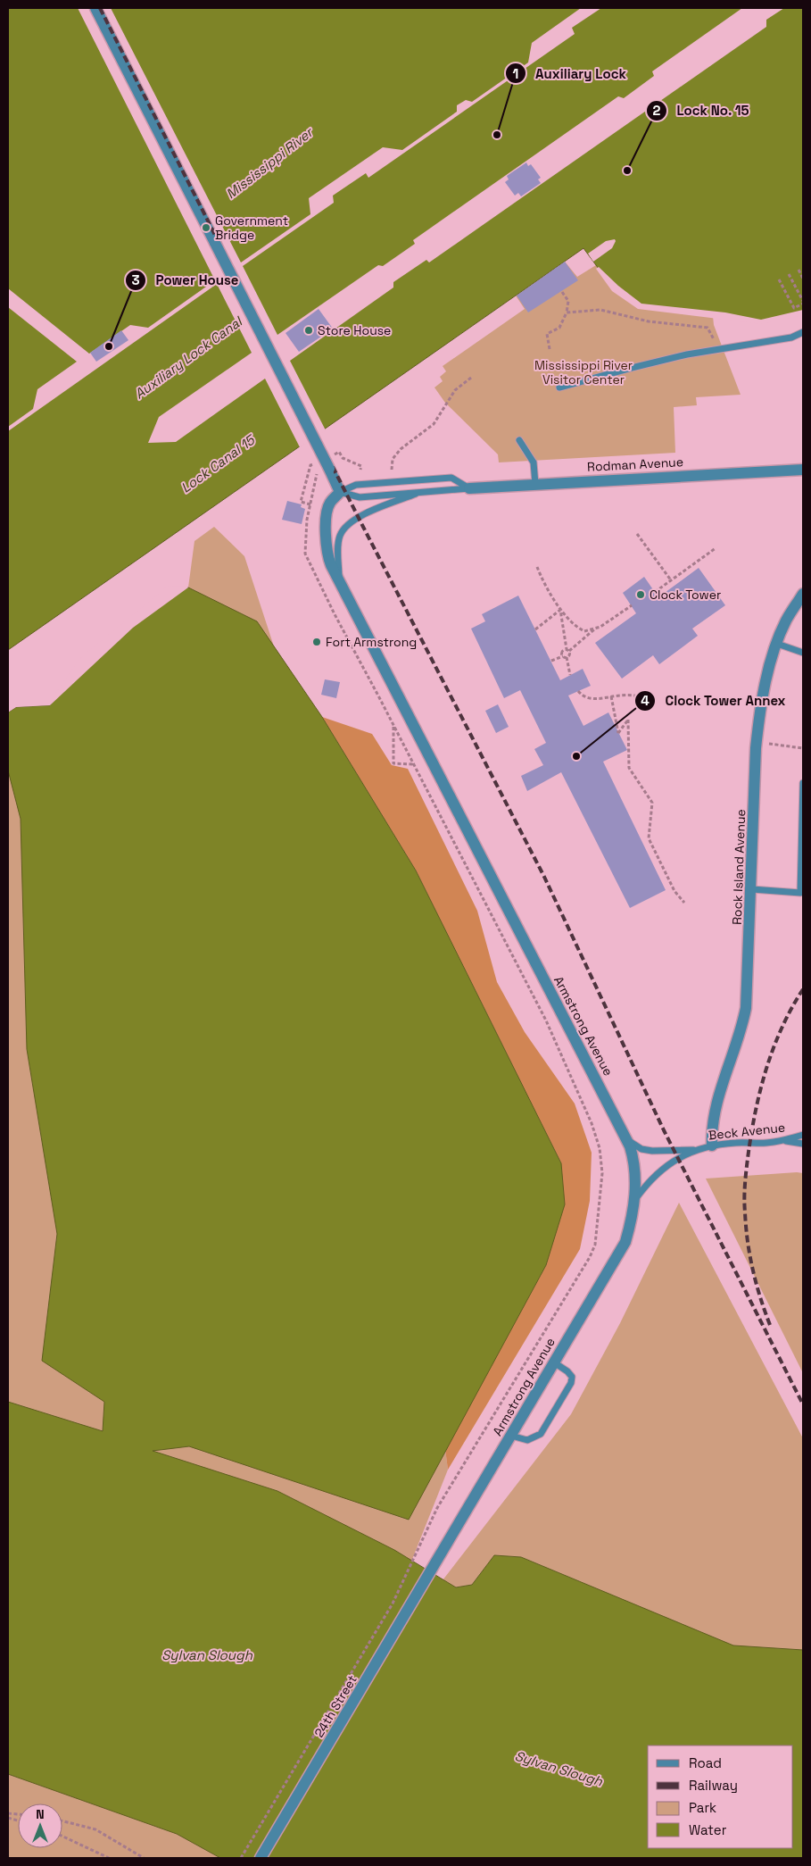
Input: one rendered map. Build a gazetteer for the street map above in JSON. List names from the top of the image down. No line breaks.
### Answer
{"streets":{"street":["Rodman Avenue","Rock Island Avenue","Armstrong Avenue","24th Street"],"lane":["Beck Avenue"]},"crossings":[["Rodman Avenue","Armstrong Avenue"],["Rock Island Avenue","Beck Avenue"],["Armstrong Avenue","Beck Avenue"],["Armstrong Avenue","24th Street"]],"water":["Mississippi River","Auxiliary Lock Canal","Lock Canal 15","Sylvan Slough"],"parks":["Mississippi River Visitor Center"],"places":["Auxiliary Lock","Lock No. 15","Government Bridge","Store House","Power House","Clock Tower","Fort Armstrong","Clock Tower Annex"],"legend":["Road","Railway","Park","Water"],"north":"top"}
